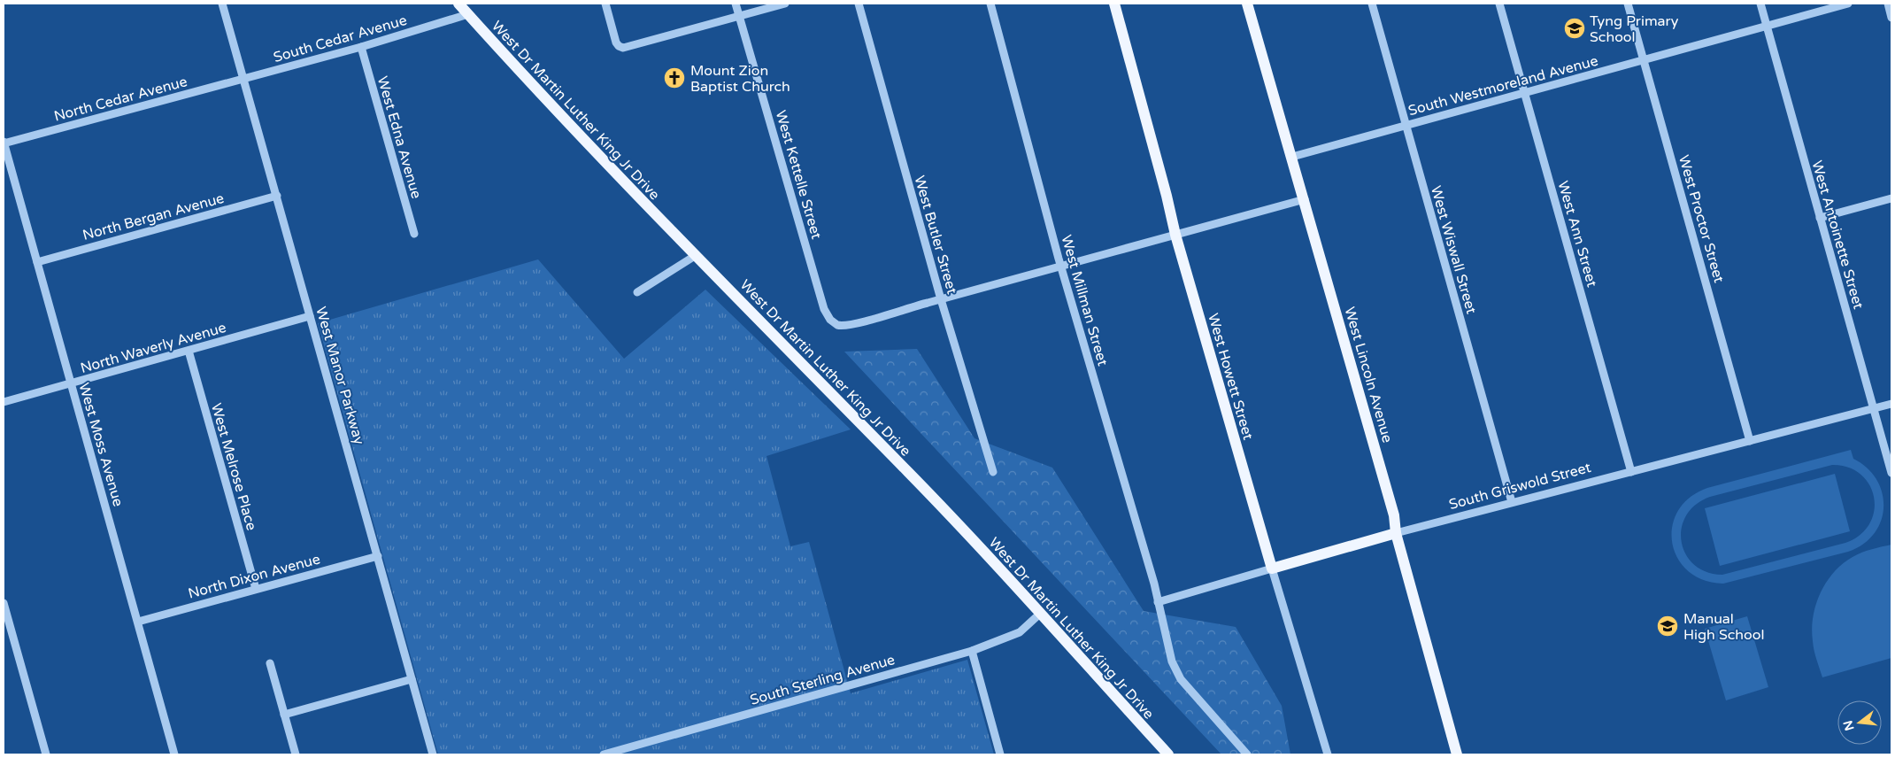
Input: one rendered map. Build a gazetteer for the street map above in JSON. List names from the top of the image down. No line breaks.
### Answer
{"streets":{"main road":["West Dr Martin Luther King Jr Drive","West Lincoln Avenue","West Howett Street","South Griswold Street"],"street":["South Cedar Avenue","South Westmoreland Avenue","North Cedar Avenue","West Edna Avenue","West Kettelle Street","North Bergan Avenue","West Proctor Street","West Ann Street","West Butler Street","West Antoinette Street","West Wiswall Street","West Millman Street","North Waverly Avenue","West Manor Parkway","West Moss Avenue","West Melrose Place","North Dixon Avenue","South Sterling Avenue"]},"crossings":[["South Cedar Avenue","North Cedar Avenue"],["South Cedar Avenue","West Dr Martin Luther King Jr Drive"],["South Cedar Avenue","West Edna Avenue"],["South Cedar Avenue","West Manor Parkway"],["South Westmoreland Avenue","West Proctor Street"],["South Westmoreland Avenue","West Ann Street"],["South Westmoreland Avenue","West Antoinette Street"],["South Westmoreland Avenue","West Wiswall Street"],["South Westmoreland Avenue","West Lincoln Avenue"],["North Cedar Avenue","West Manor Parkway"],["North Cedar Avenue","West Moss Avenue"],["West Dr Martin Luther King Jr Drive","South Sterling Avenue"],["West Kettelle Street","West Butler Street"],["North Bergan Avenue","West Manor Parkway"],["North Bergan Avenue","West Moss Avenue"],["West Proctor Street","South Griswold Street"],["West Ann Street","South Griswold Street"],["West Antoinette Street","South Griswold Street"],["West Wiswall Street","South Griswold Street"],["West Millman Street","South Griswold Street"],["North Waverly Avenue","West Manor Parkway"],["North Waverly Avenue","West Moss Avenue"],["North Waverly Avenue","West Melrose Place"],["West Lincoln Avenue","South Griswold Street"],["West Manor Parkway","North Dixon Avenue"],["West Howett Street","South Griswold Street"],["West Moss Avenue","North Dixon Avenue"],["West Melrose Place","North Dixon Avenue"]],"places":{"school or university":["Tyng Primary School","Manual High School"],"church":["Mount Zion Baptist Church"]},"north":"left"}
